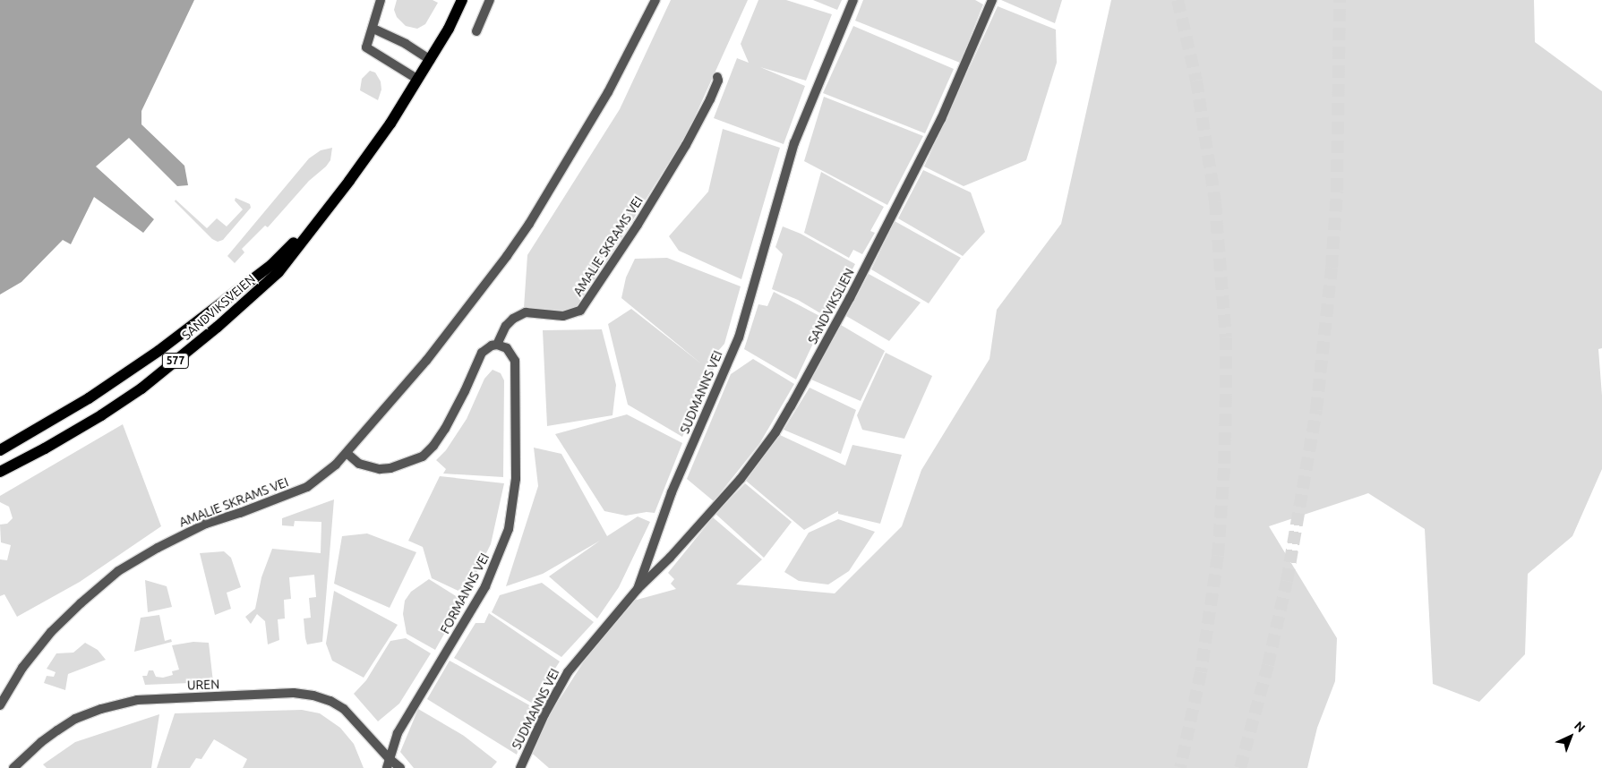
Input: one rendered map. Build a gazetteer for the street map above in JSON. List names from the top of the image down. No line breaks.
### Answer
{"streets":{"main road":["SANDVIKSVEIEN","577"],"street":["AMALIE SKRAMS VEI","SANDVIKSLIEN","SUDMANNS VEI","FORMANNS VEI","UREN"]},"crossings":[["AMALIE SKRAMS VEI","FORMANNS VEI"],["SANDVIKSLIEN","SUDMANNS VEI"],["FORMANNS VEI","UREN"]],"north":"top right"}
